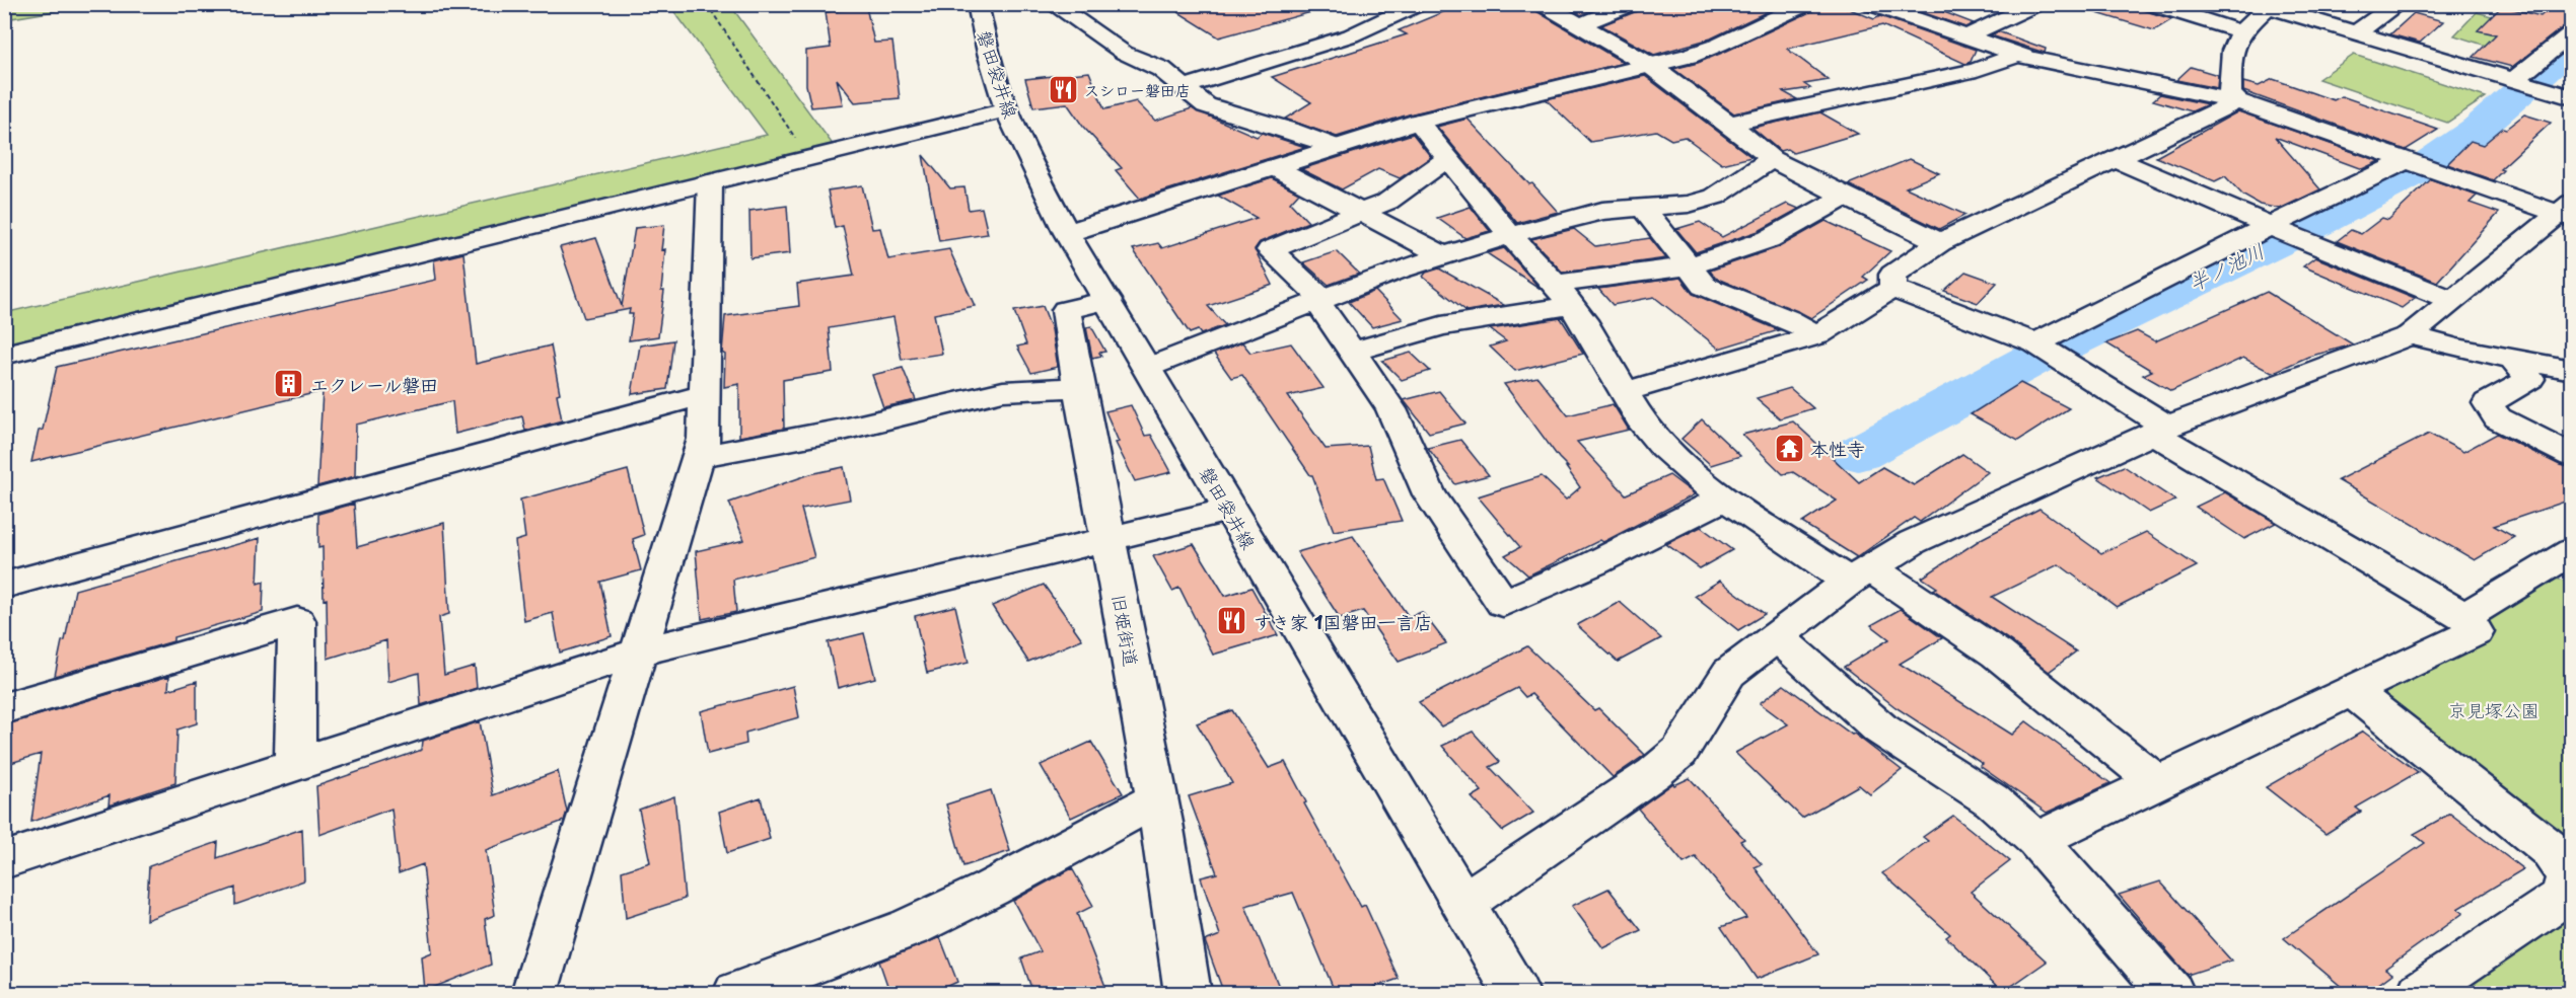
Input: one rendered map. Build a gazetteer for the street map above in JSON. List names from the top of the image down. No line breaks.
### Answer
{"streets":{"street":["磐田袋井線","旧姫街道"]},"crossings":[["磐田袋井線","旧姫街道"]],"water":["半ノ池川"],"parks":["京見塚公園"],"places":{"restaurant":["スシロー磐田店","すき家 1国磐田一言店"],"building":["エクレール磐田"],"temple":["本性寺"]}}
